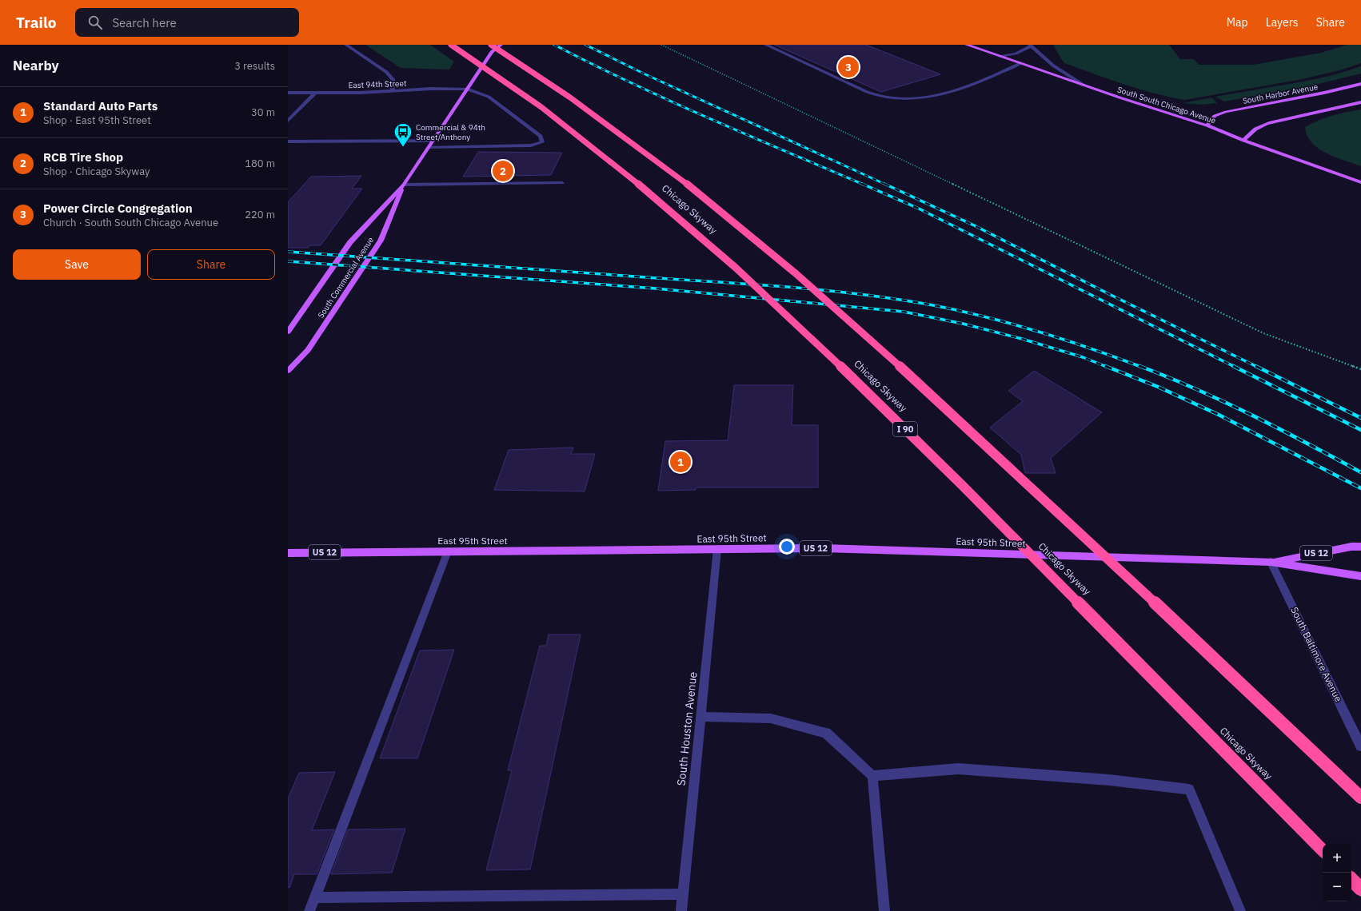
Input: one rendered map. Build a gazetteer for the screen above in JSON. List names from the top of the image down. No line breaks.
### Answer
{"streets":{"highway":["Chicago Skyway","I 90"],"main road":["South Harbor Avenue","South South Chicago Avenue","South Commercial Avenue","East 95th Street","US 12"],"street":["East 94th Street","South Baltimore Avenue","South Houston Avenue"]},"crossings":[["East 94th Street","South Commercial Avenue"],["South Harbor Avenue","South South Chicago Avenue"],["Chicago Skyway","South Commercial Avenue"],["East 95th Street","South Baltimore Avenue"],["East 95th Street","South Houston Avenue"]],"places":{"bus stop":["Commercial & 94th Street/Anthony"]},"page":{"header":"Trailo","search":"Search here","nav":["Map","Layers","Share"],"heading":["Nearby","3 results"],"pins":["3","2","1"],"list":[{"mark":"1","name":"Standard Auto Parts","note":"Shop · East 95th Street","value":"30 m"},{"mark":"2","name":"RCB Tire Shop","note":"Shop · Chicago Skyway","value":"180 m"},{"mark":"3","name":"Power Circle Congregation","note":"Church · South South Chicago Avenue","value":"220 m"}],"buttons":["Save","Share"],"map_buttons":["+","−"]}}
